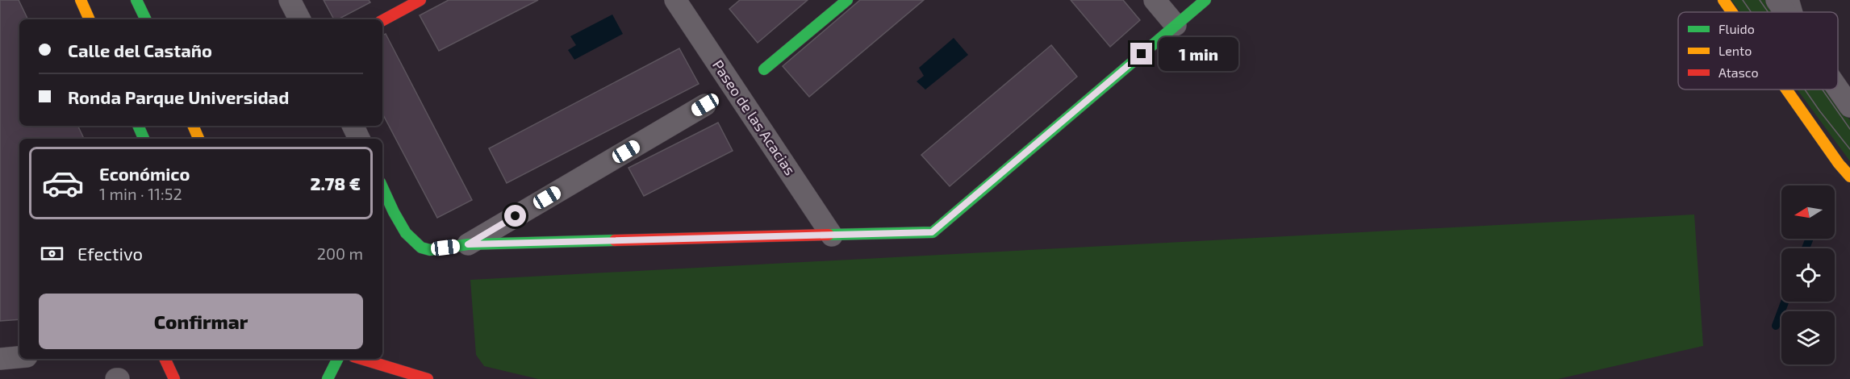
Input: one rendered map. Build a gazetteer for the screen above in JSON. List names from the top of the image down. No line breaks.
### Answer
{"streets":{"street":["Paseo de las Acacias"]},"legend":["Fluido","Lento","Atasco"],"north":"left","page":{"banner":["Calle del Castaño","Ronda Parque Universidad"],"bubble":"1 min","list":[{"name":"Económico","note":"1 min · 11:52","value":"2.78 €"}],"pay":["Efectivo","200 m"],"buttons":"Confirmar"}}
